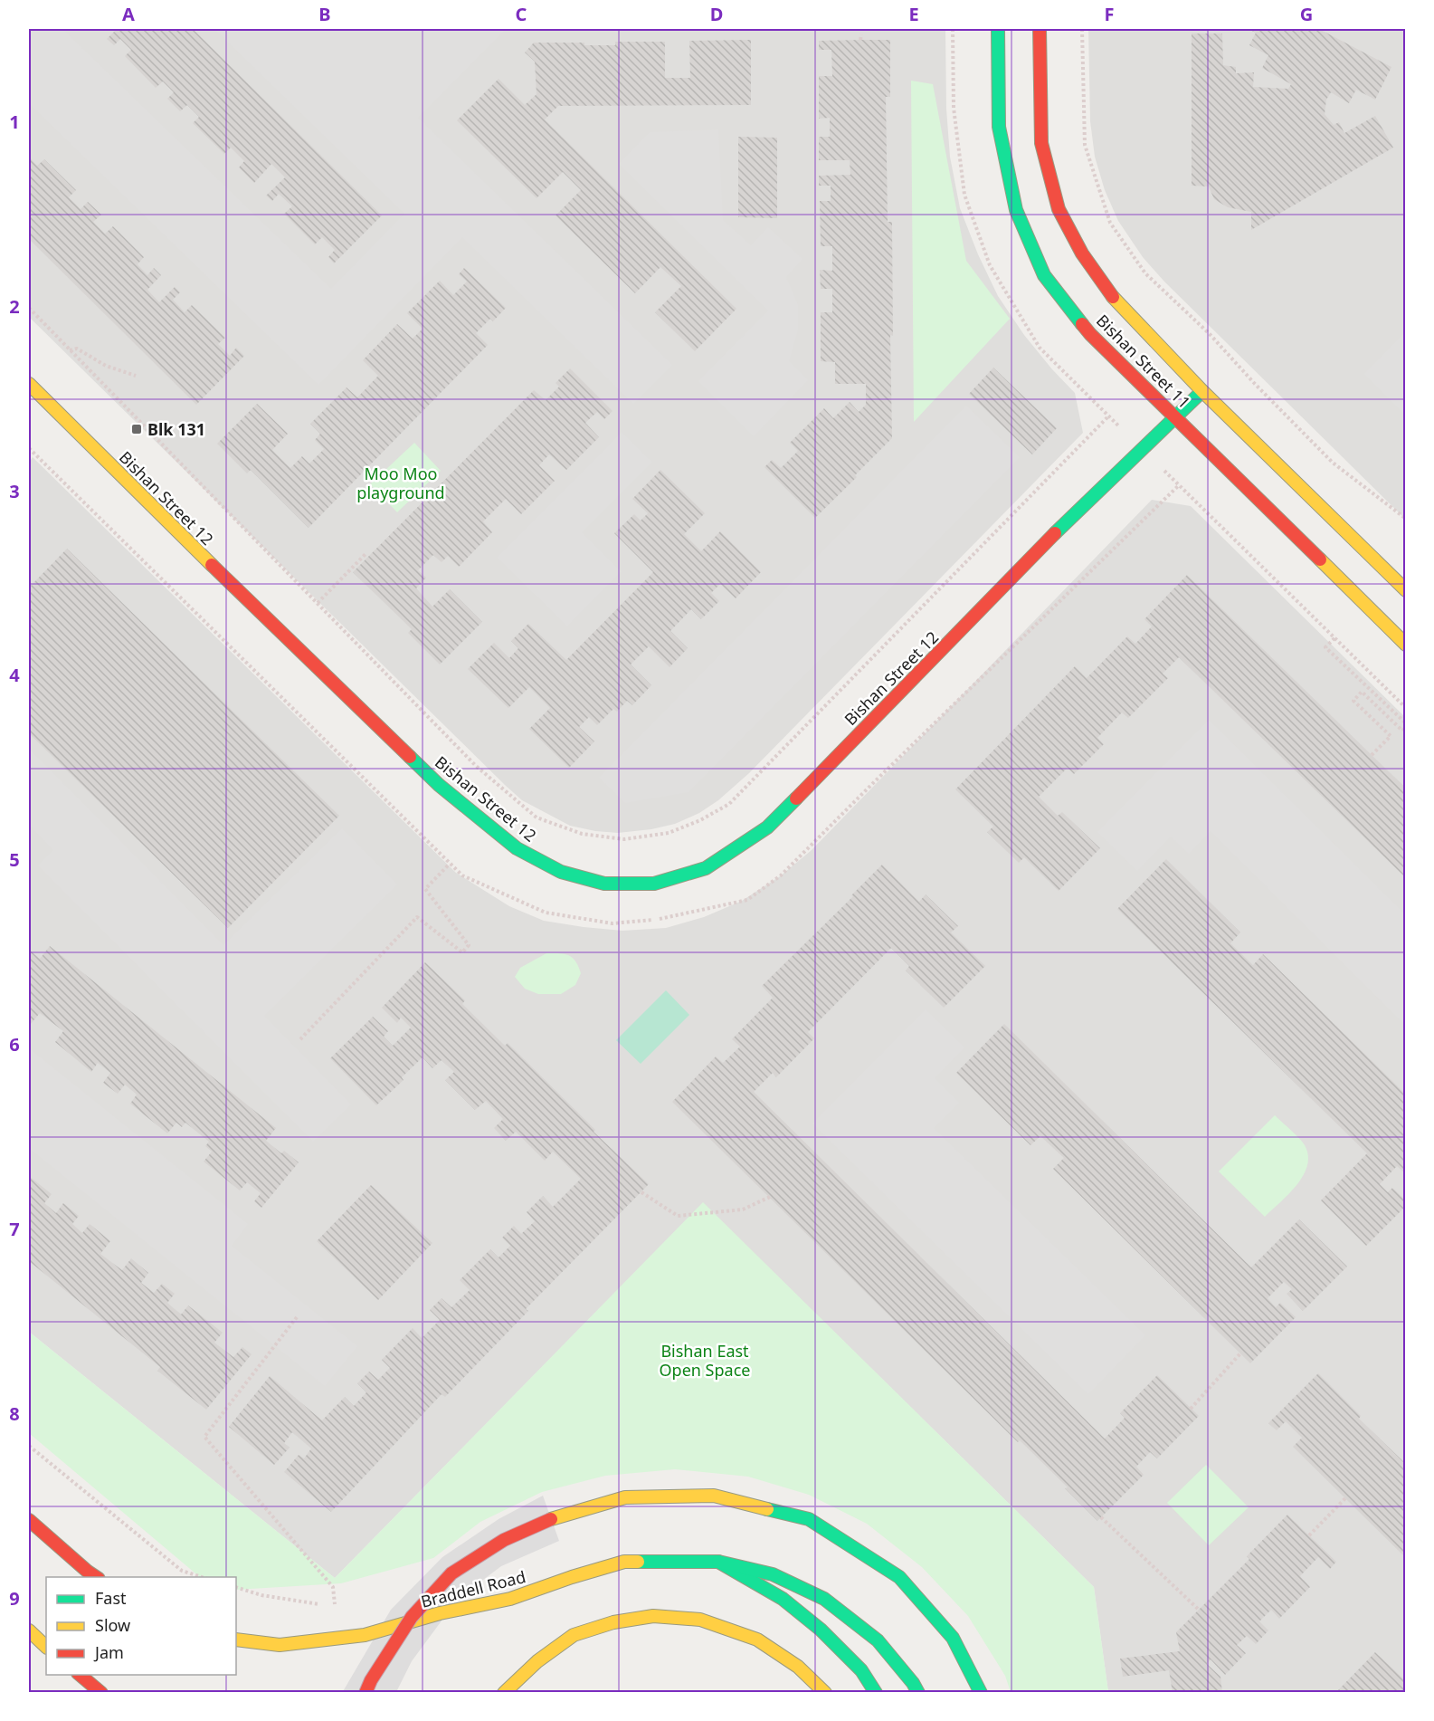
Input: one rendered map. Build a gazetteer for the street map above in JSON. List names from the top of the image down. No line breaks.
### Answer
{"streets":{"main road":["Bishan Street 11","Bishan Street 12","Braddell Road"]},"crossings":[["Bishan Street 11","Bishan Street 12"]],"parks":["Moo Moo playground","Bishan East Open Space"],"places":{"transit":["Blk 131"]},"legend":["Fast","Slow","Jam"],"grid":{"columns":["A","B","C","D","E","F","G"],"rows":["1","2","3","4","5","6","7","8","9"]}}
